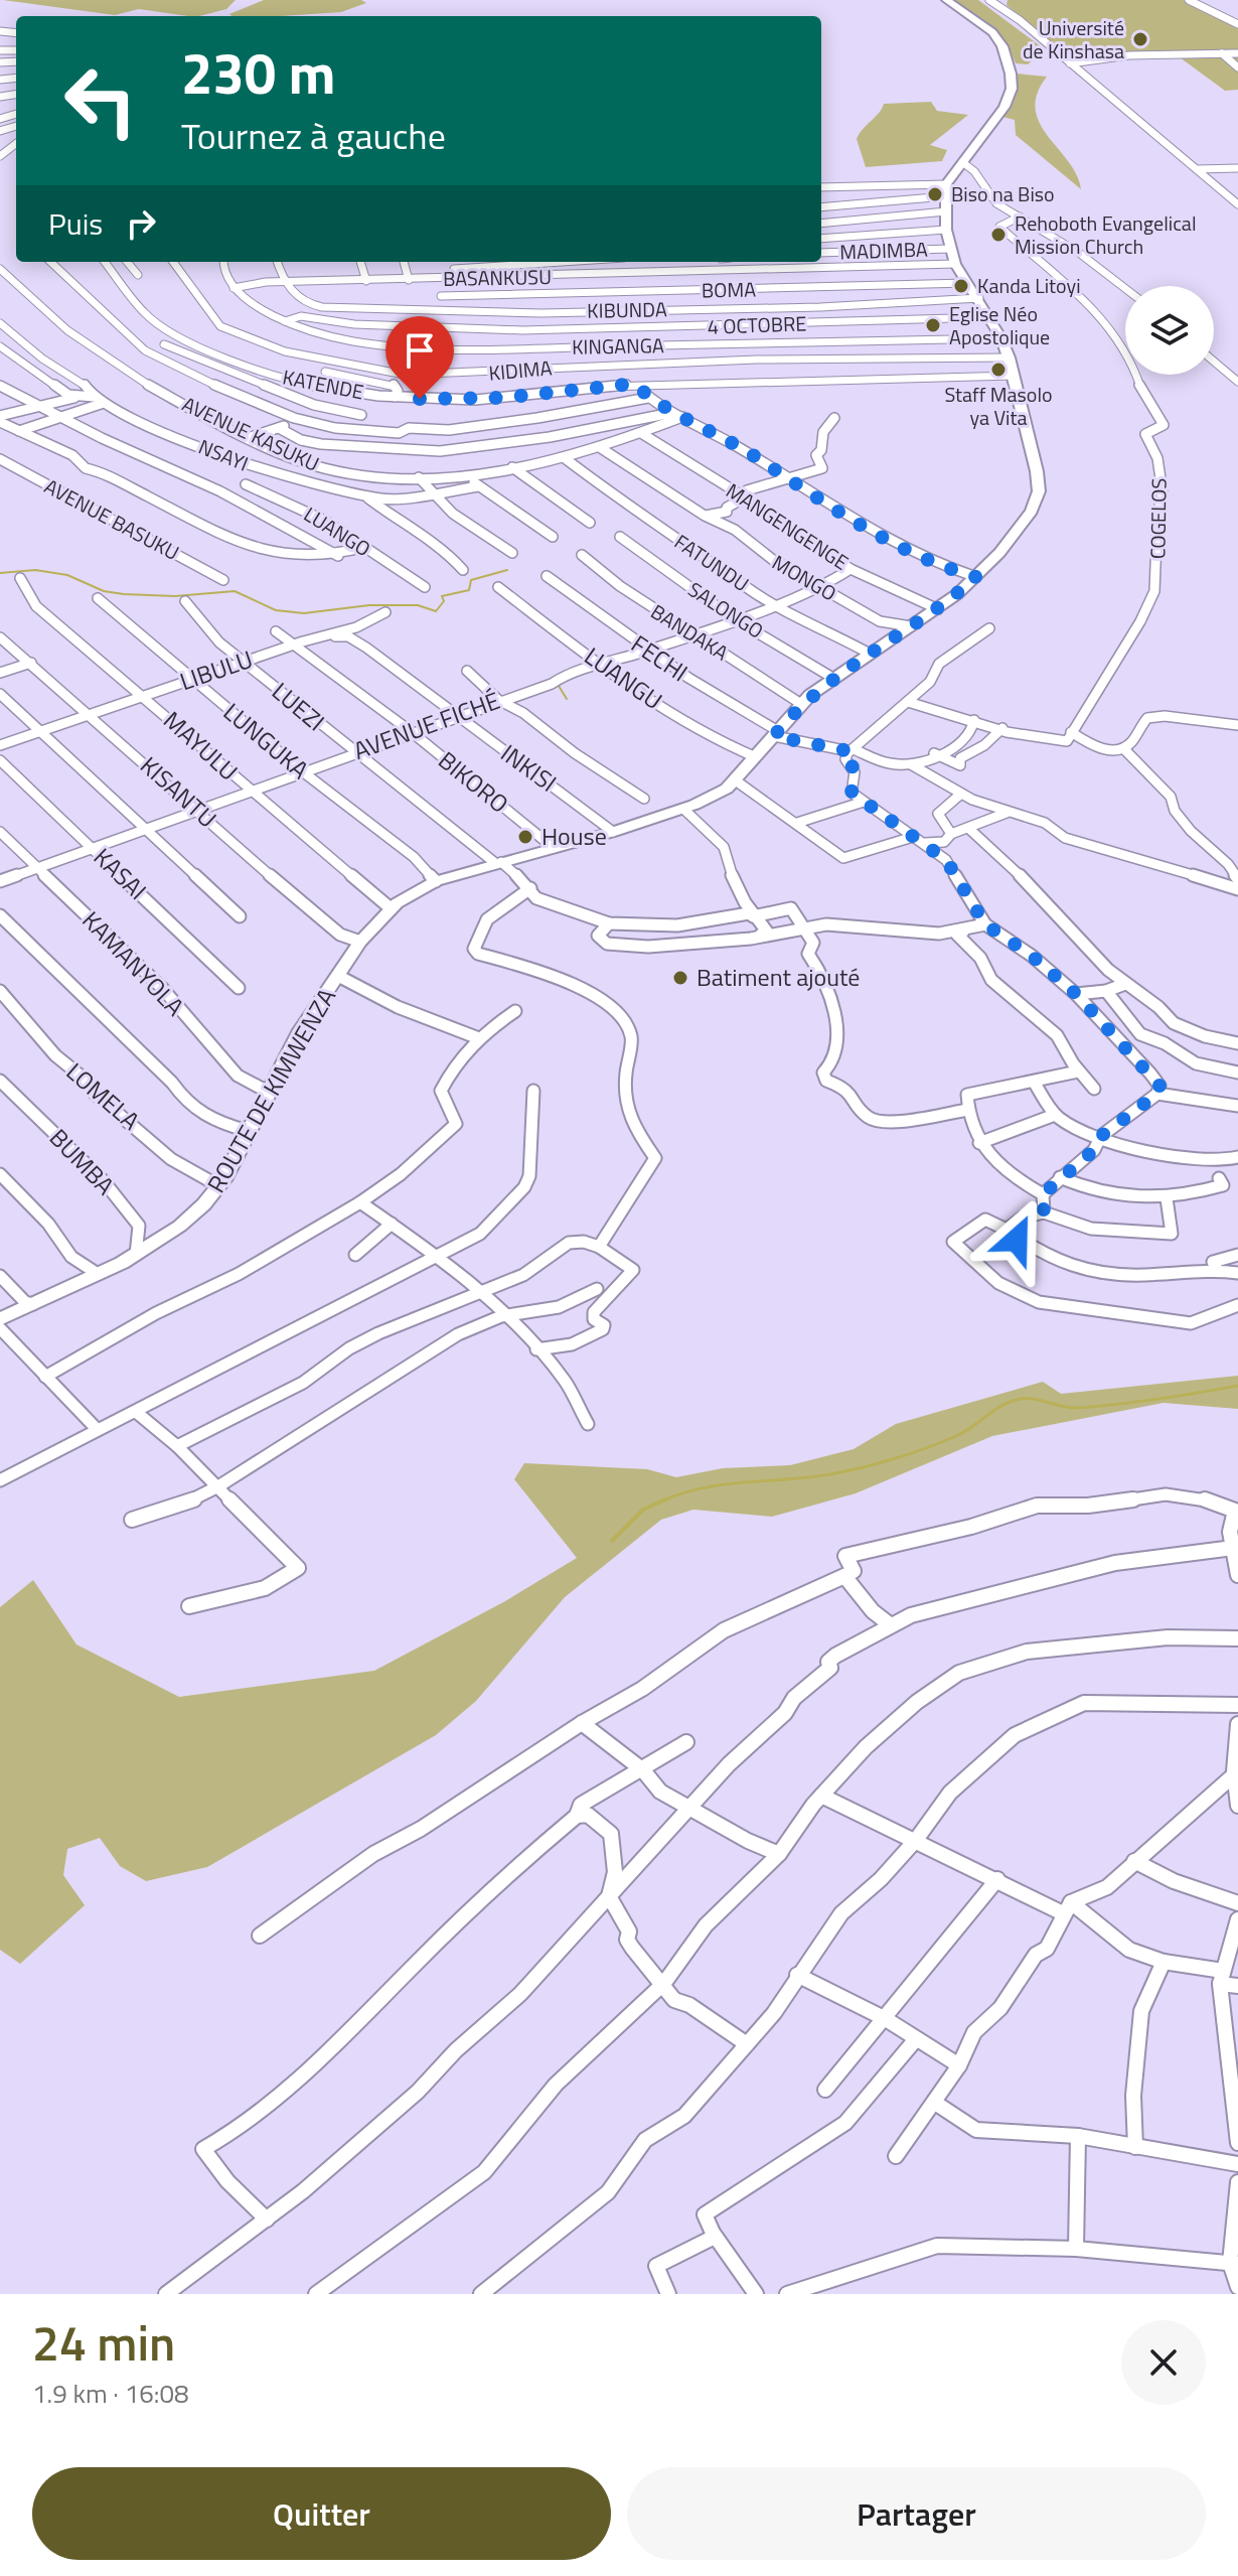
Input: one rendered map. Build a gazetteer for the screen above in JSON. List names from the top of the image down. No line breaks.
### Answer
{"streets":{"street":["MADIMBA","BASANKUSU","BOMA","KIBUNDA","4 OCTOBRE","KINGANGA","KIDIMA","KATENDE","AVENUE KASUKU","NSAYI","COGELOS","AVENUE BASUKU","MANGENGENGE","LUANGO","FATUNDU","MONGO","SALONGO","BANDAKA","FECHI","LIBULU","LUANGU","LUEZI","AVENUE FICHÉ","LUNGUKA","MAYULU","INKISI","BIKORO","KISANTU","KASAI","KAMANYOLA","ROUTE DE KIMWENZA","LOMELA","BUMBA"]},"crossings":[["MADIMBA","ROUTE DE KIMWENZA"],["BASANKUSU","KIBUNDA"],["BASANKUSU","KINGANGA"],["BASANKUSU","ROUTE DE KIMWENZA"],["BOMA","ROUTE DE KIMWENZA"],["KIBUNDA","ROUTE DE KIMWENZA"],["4 OCTOBRE","KINGANGA"],["4 OCTOBRE","ROUTE DE KIMWENZA"],["KINGANGA","ROUTE DE KIMWENZA"],["KIDIMA","ROUTE DE KIMWENZA"],["KATENDE","ROUTE DE KIMWENZA"],["AVENUE KASUKU","MANGENGENGE"],["AVENUE KASUKU","FATUNDU"],["AVENUE KASUKU","MONGO"],["NSAYI","LUANGO"],["MANGENGENGE","AVENUE FICHÉ"],["MANGENGENGE","ROUTE DE KIMWENZA"],["FATUNDU","AVENUE FICHÉ"],["FATUNDU","ROUTE DE KIMWENZA"],["MONGO","AVENUE FICHÉ"],["MONGO","ROUTE DE KIMWENZA"],["SALONGO","AVENUE FICHÉ"],["SALONGO","ROUTE DE KIMWENZA"],["BANDAKA","AVENUE FICHÉ"],["BANDAKA","ROUTE DE KIMWENZA"],["FECHI","AVENUE FICHÉ"],["FECHI","ROUTE DE KIMWENZA"],["LIBULU","LUEZI"],["LIBULU","LUNGUKA"],["LIBULU","MAYULU"],["LIBULU","INKISI"],["LIBULU","BIKORO"],["LIBULU","KISANTU"],["LUANGU","AVENUE FICHÉ"],["LUANGU","ROUTE DE KIMWENZA"],["LUEZI","AVENUE FICHÉ"],["LUEZI","ROUTE DE KIMWENZA"],["AVENUE FICHÉ","LUNGUKA"],["AVENUE FICHÉ","MAYULU"],["AVENUE FICHÉ","INKISI"],["AVENUE FICHÉ","BIKORO"],["AVENUE FICHÉ","KISANTU"],["AVENUE FICHÉ","KASAI"],["AVENUE FICHÉ","KAMANYOLA"],["LUNGUKA","ROUTE DE KIMWENZA"],["MAYULU","ROUTE DE KIMWENZA"],["INKISI","ROUTE DE KIMWENZA"],["BIKORO","ROUTE DE KIMWENZA"],["KISANTU","ROUTE DE KIMWENZA"],["KAMANYOLA","ROUTE DE KIMWENZA"],["ROUTE DE KIMWENZA","LOMELA"],["ROUTE DE KIMWENZA","BUMBA"]],"places":["Université de Kinshasa","Biso na Biso","Rehoboth Evangelical Mission Church","Kanda Litoyi","Eglise Néo Apostolique","Staff Masolo ya Vita","House","Batiment ajouté"],"page":{"turn":["230 m","Tournez à gauche"],"then":"Puis","heading":["24 min","1.9 km · 16:08"],"buttons":["Quitter","Partager"]}}
